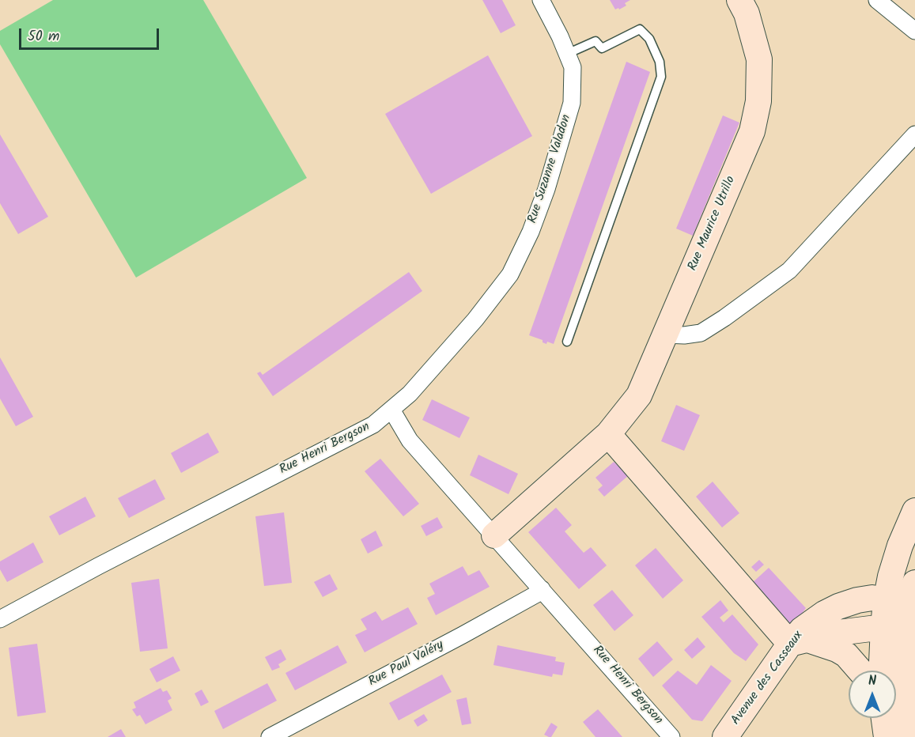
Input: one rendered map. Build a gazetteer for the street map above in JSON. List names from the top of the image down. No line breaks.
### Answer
{"streets":{"street":["Rue Suzanne Valadon","Rue Maurice Utrillo","Rue Henri Bergson","Rue Paul Valéry","Avenue des Casseaux"]},"crossings":[["Rue Suzanne Valadon","Rue Henri Bergson"],["Rue Maurice Utrillo","Rue Henri Bergson"],["Rue Henri Bergson","Rue Paul Valéry"]],"scale_bar":"50 m","north":"top"}
